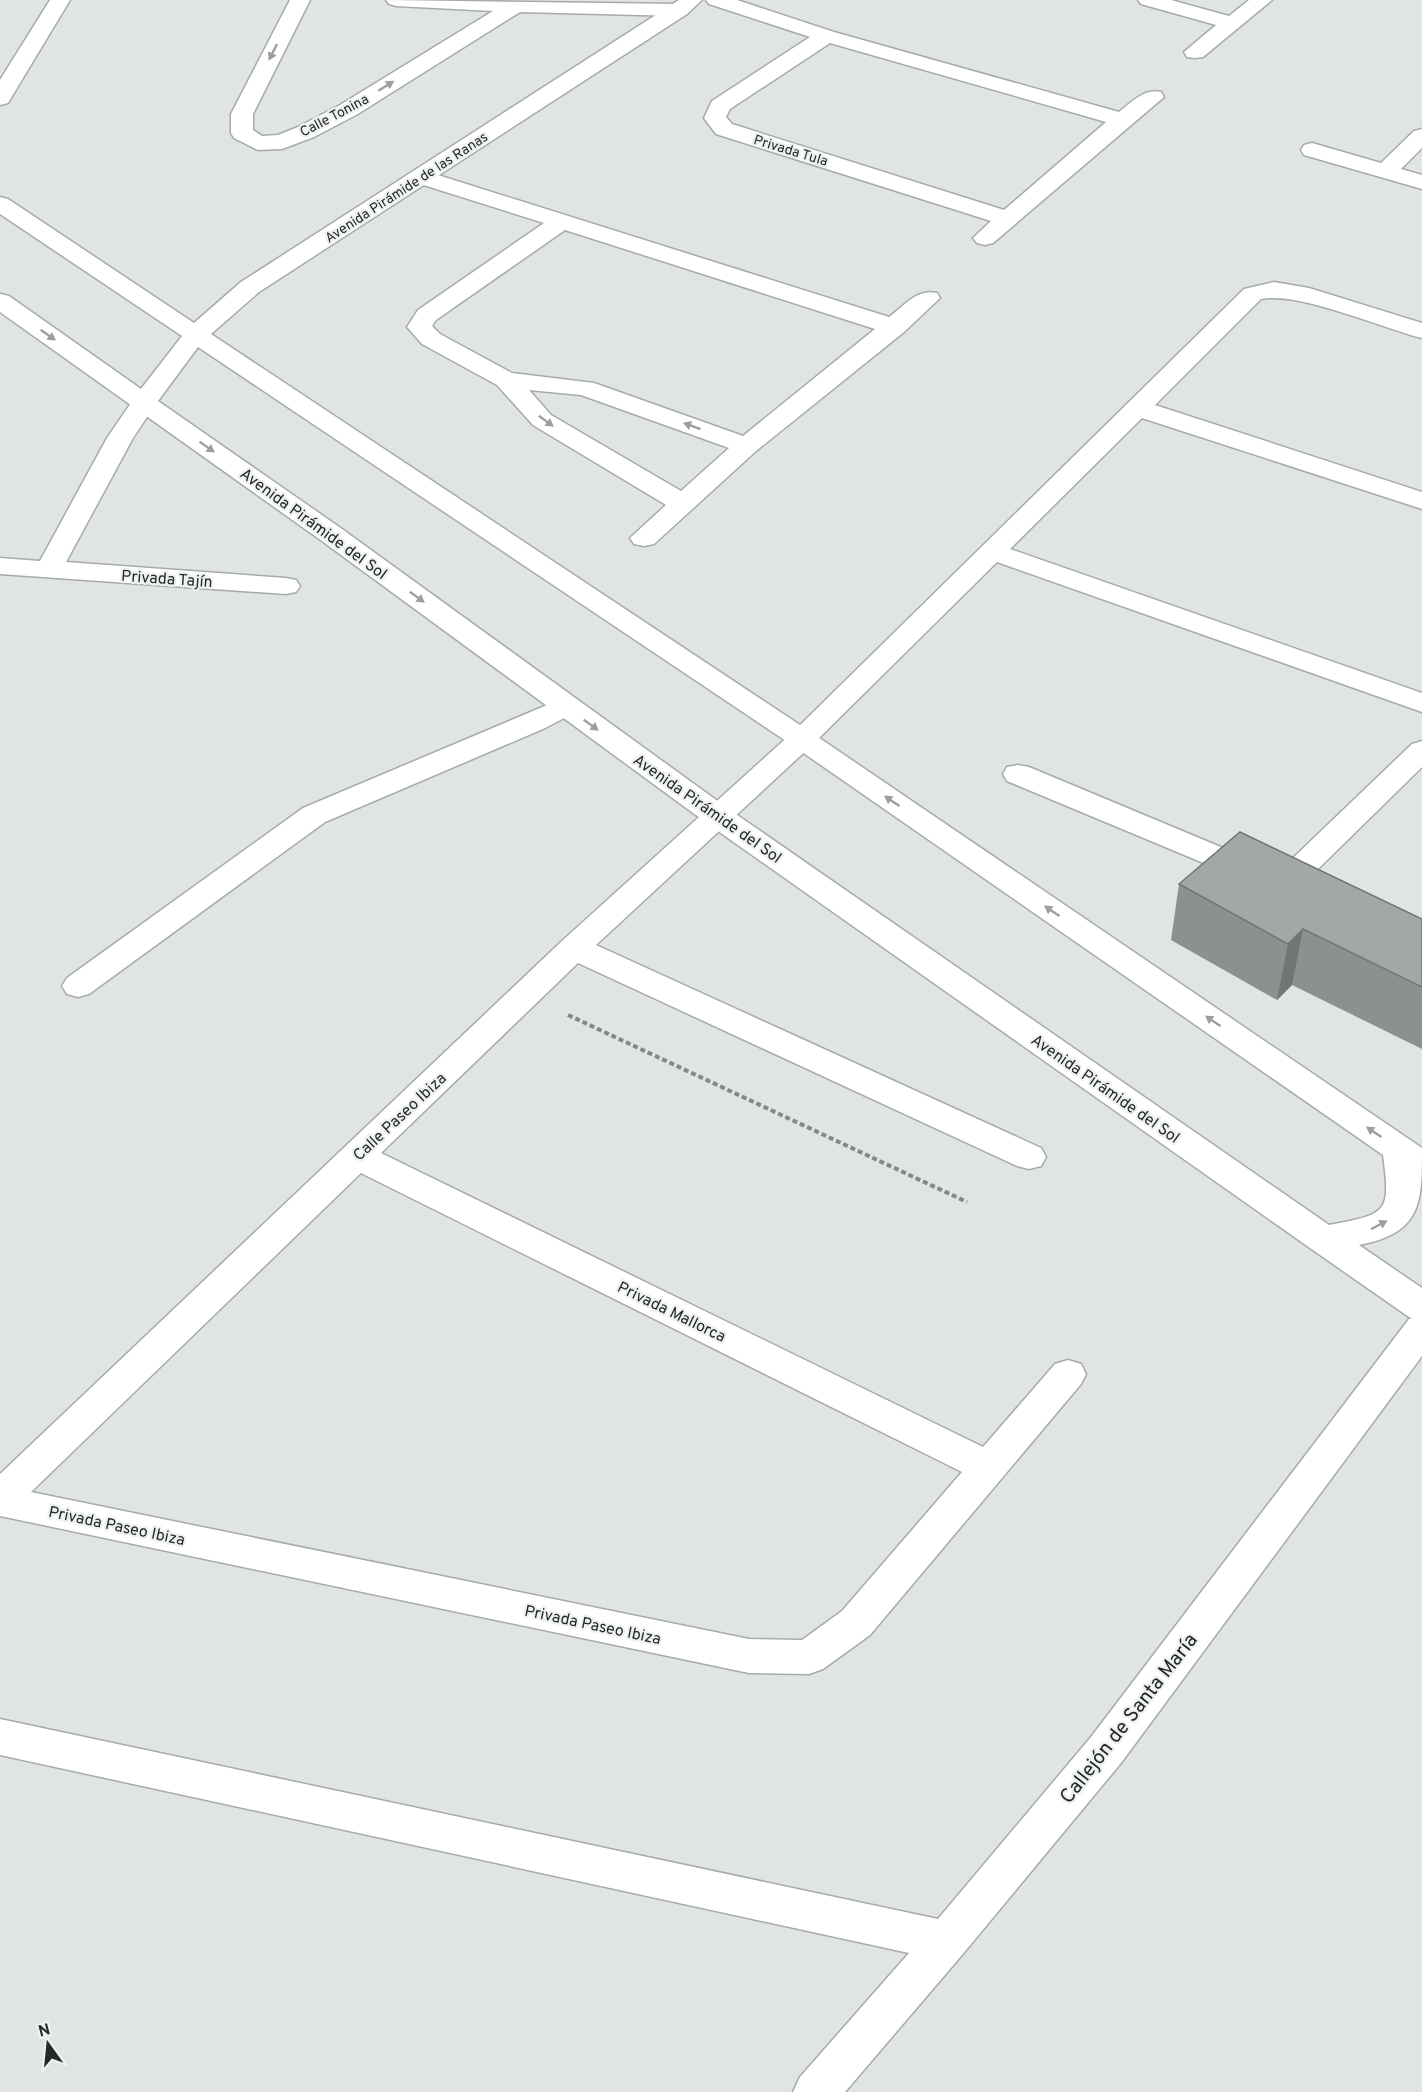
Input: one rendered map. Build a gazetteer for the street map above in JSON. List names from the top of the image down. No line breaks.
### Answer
{"streets":{"street":["Calle Tonina","Privada Tula","Avenida Pirámide de las Ranas","Avenida Pirámide del Sol","Privada Tajín","Calle Paseo Ibiza","Privada Mallorca","Privada Paseo Ibiza","Callejón de Santa María"]},"crossings":[["Avenida Pirámide de las Ranas","Avenida Pirámide del Sol"],["Avenida Pirámide del Sol","Calle Paseo Ibiza"],["Calle Paseo Ibiza","Privada Mallorca"],["Calle Paseo Ibiza","Privada Paseo Ibiza"],["Privada Mallorca","Privada Paseo Ibiza"]],"north":"top"}
